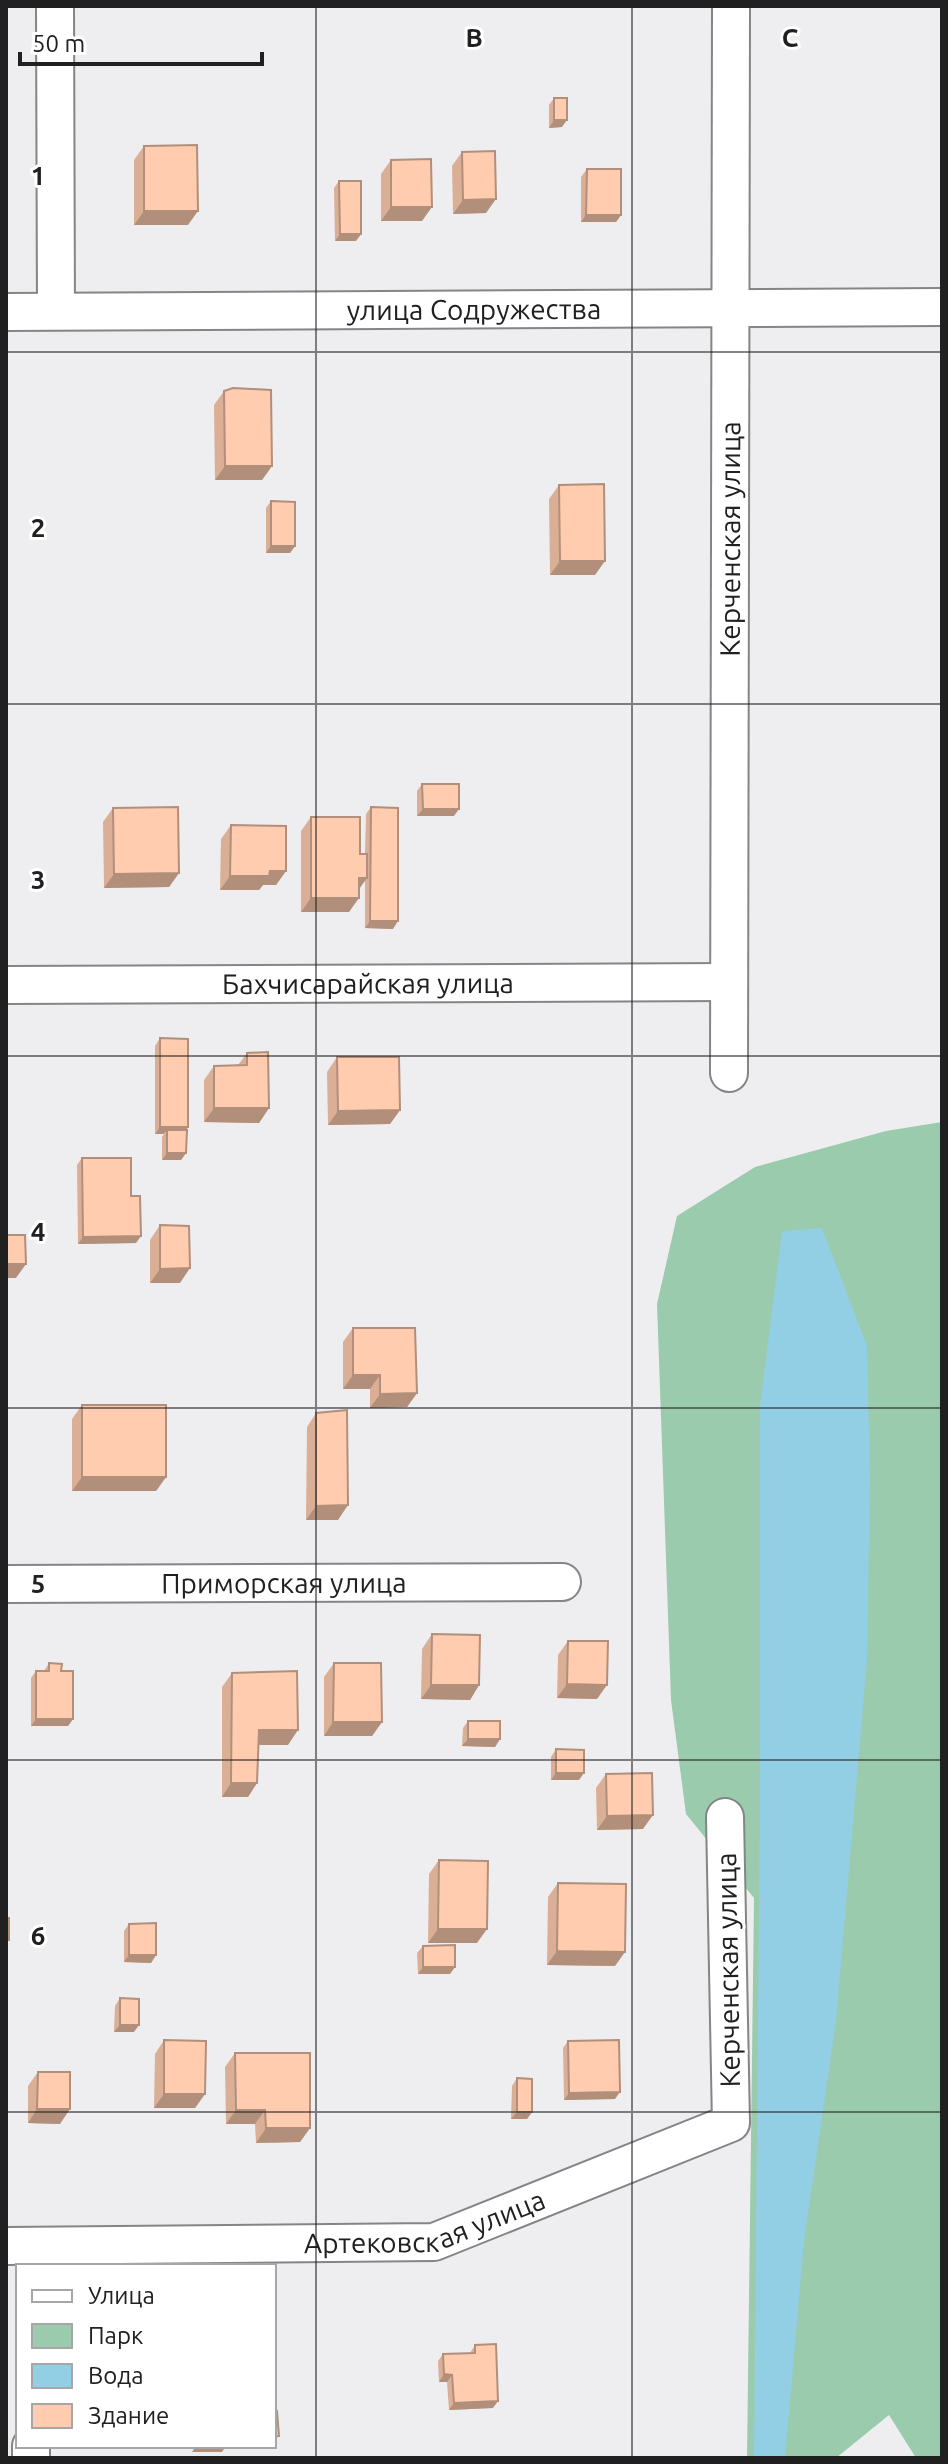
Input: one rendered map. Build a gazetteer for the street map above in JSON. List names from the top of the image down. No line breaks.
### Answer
{"streets":{"street":["улица Содружества","Керченская улица","Бахчисарайская улица","Приморская улица","Артековская улица"]},"crossings":[["улица Содружества","Керченская улица"],["Керченская улица","Бахчисарайская улица"],["Керченская улица","Артековская улица"]],"legend":["Улица","Парк","Вода","Здание"],"scale_bar":"50 m","grid":{"columns":["B","C"],"rows":["1","2","3","4","5","6"]}}
